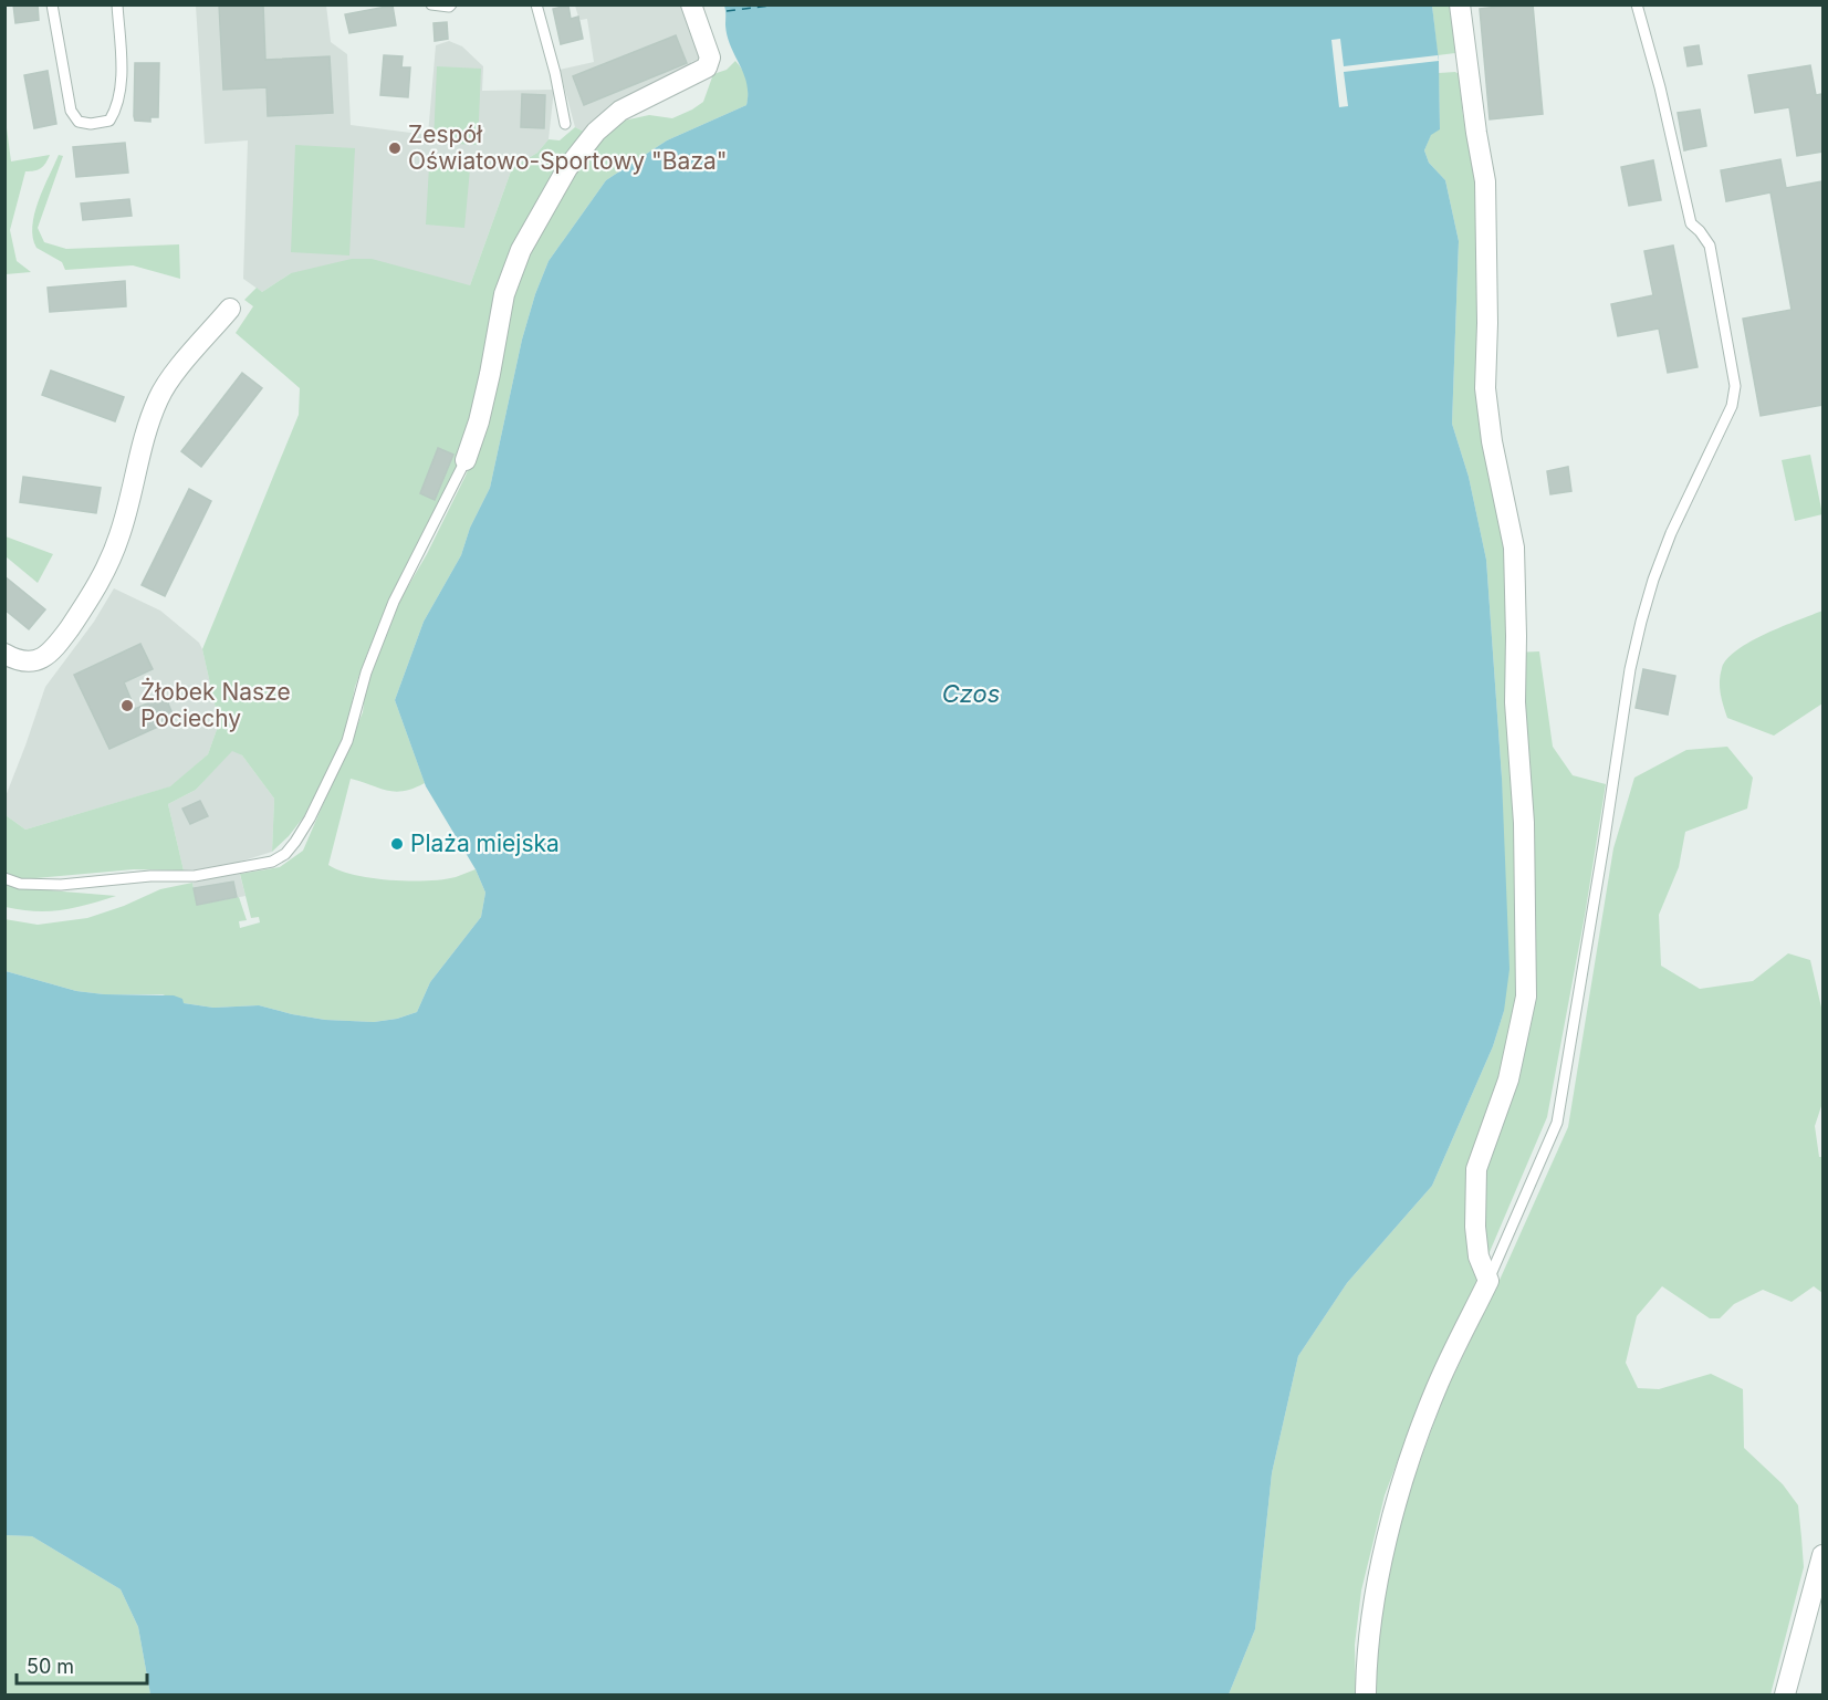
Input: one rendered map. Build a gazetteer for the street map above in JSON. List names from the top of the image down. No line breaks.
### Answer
{"water":["Czos"],"places":["Zespół Oświatowo-Sportowy \"Baza\"","Żłobek Nasze Pociechy","Plaża miejska"],"scale_bar":"50 m"}
